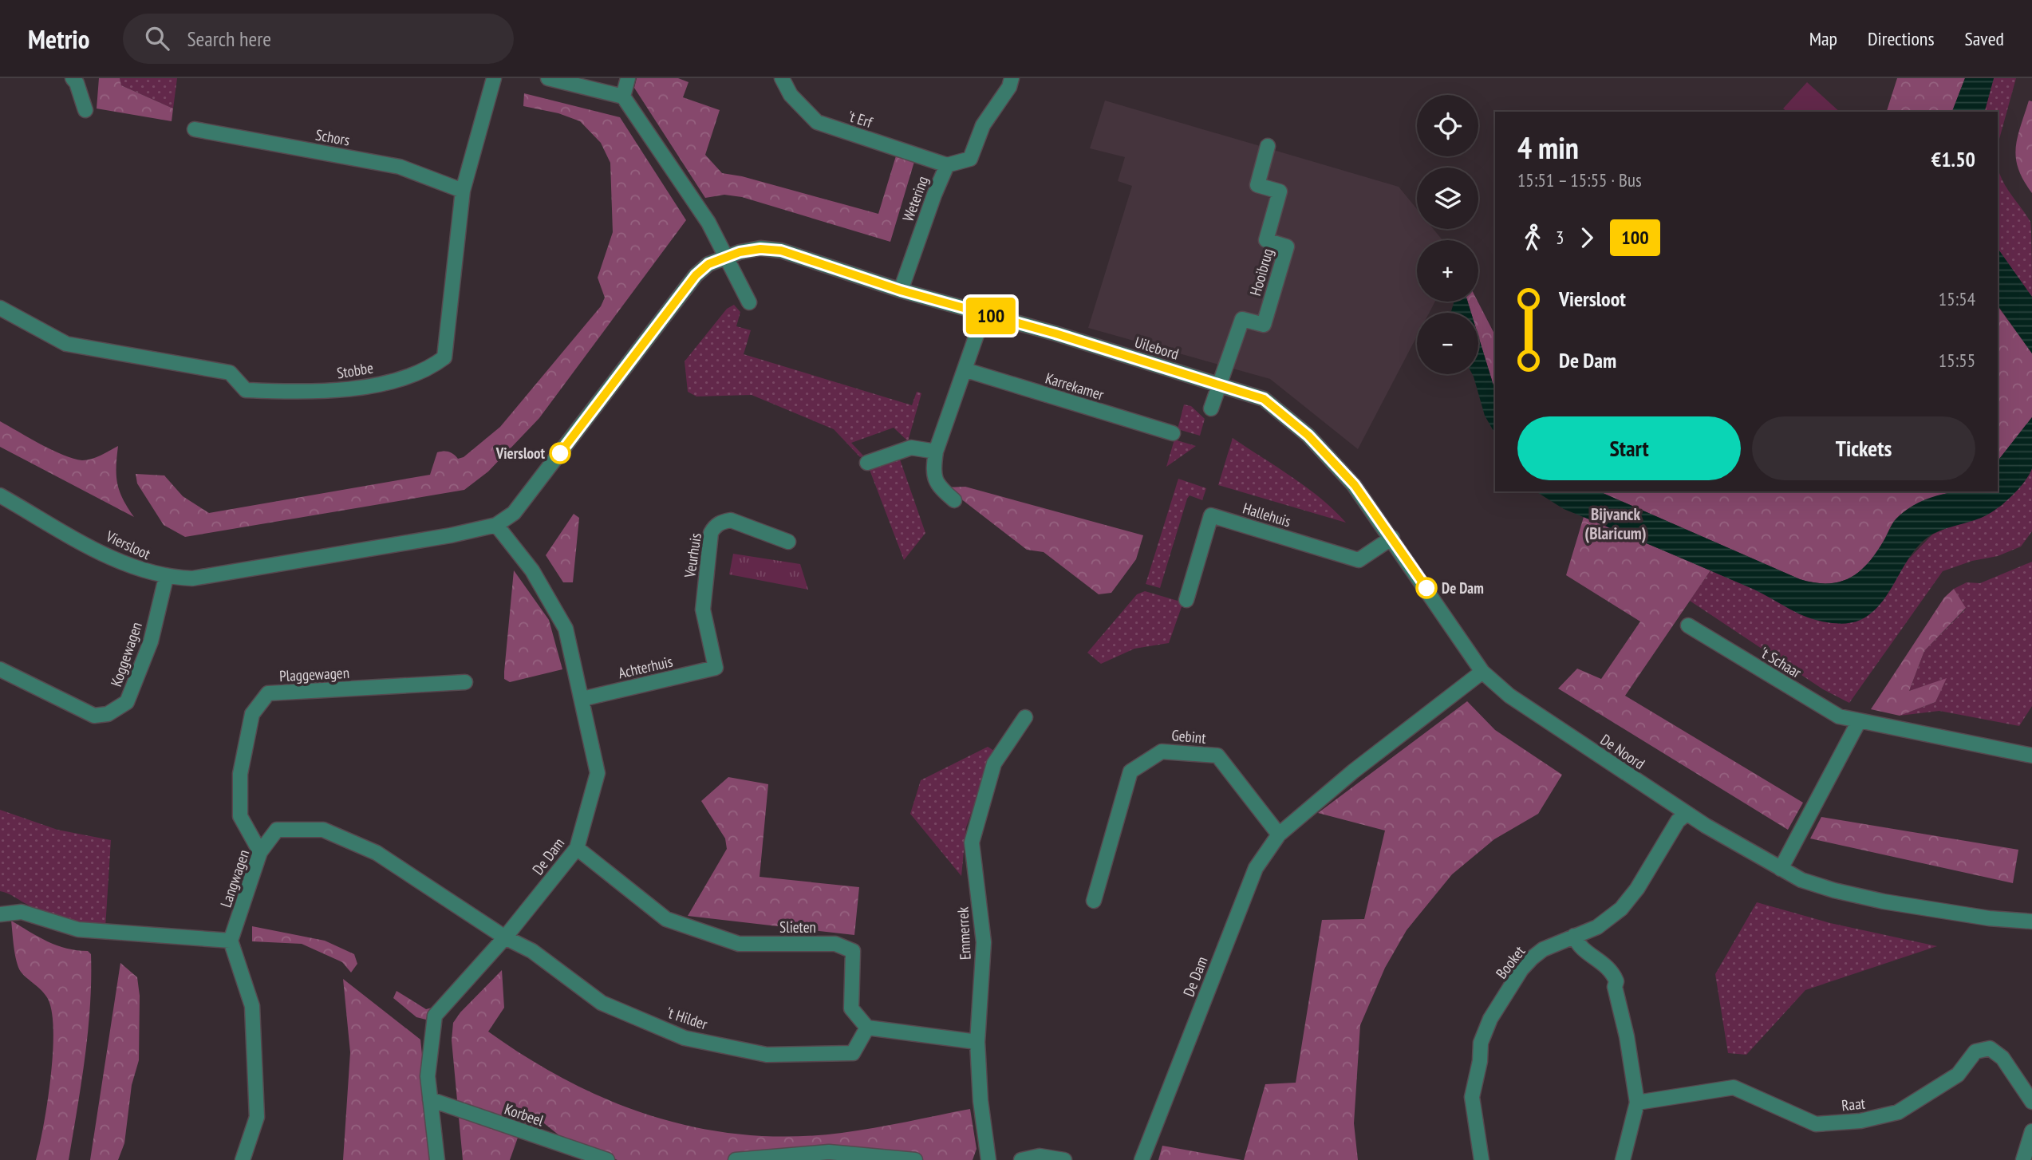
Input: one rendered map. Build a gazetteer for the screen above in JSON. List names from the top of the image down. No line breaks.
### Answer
{"streets":{"street":["'t Erf","Schors","Wetering","Hooibrug","Uilebord","Stobbe","Karrekamer","Hallehuis","Viersloot","Veurhuis","Koggewagen","'t Schaar","Achterhuis","Plaggewagen","Gebint","De Noord","De Dam","Langwagen","Slieten","Emmerrek","Booket","'t Hilder","Raat","Korbeel"]},"crossings":[["'t Erf","Wetering"],["Schors","Stobbe"],["Wetering","Viersloot"],["Hooibrug","Uilebord"],["Uilebord","Viersloot"],["Uilebord","De Noord"],["Hallehuis","De Noord"],["Viersloot","Koggewagen"],["Viersloot","De Dam"],["Veurhuis","Achterhuis"],["Achterhuis","De Dam"],["Plaggewagen","Langwagen"],["Gebint","De Dam"],["De Noord","De Dam"],["De Noord","Booket"],["De Dam","Langwagen"],["De Dam","Slieten"],["De Dam","'t Hilder"],["De Dam","Korbeel"],["Langwagen","'t Hilder"],["Slieten","'t Hilder"]],"districts":["Bijvanck (Blaricum)"],"places":["Viersloot","De Dam"],"lines":["bus line 100"],"page":{"header":"Metrio","search":"Search here","nav":["Map","Directions","Saved"],"on_map":"100","map_buttons":["+","−"],"heading":["4 min","15:51 – 15:55 · Bus","€1.50"],"legs":["3","100"],"list":[{"name":"Viersloot","value":"15:54"},{"name":"De Dam","value":"15:55"}],"buttons":["Start","Tickets"]}}
